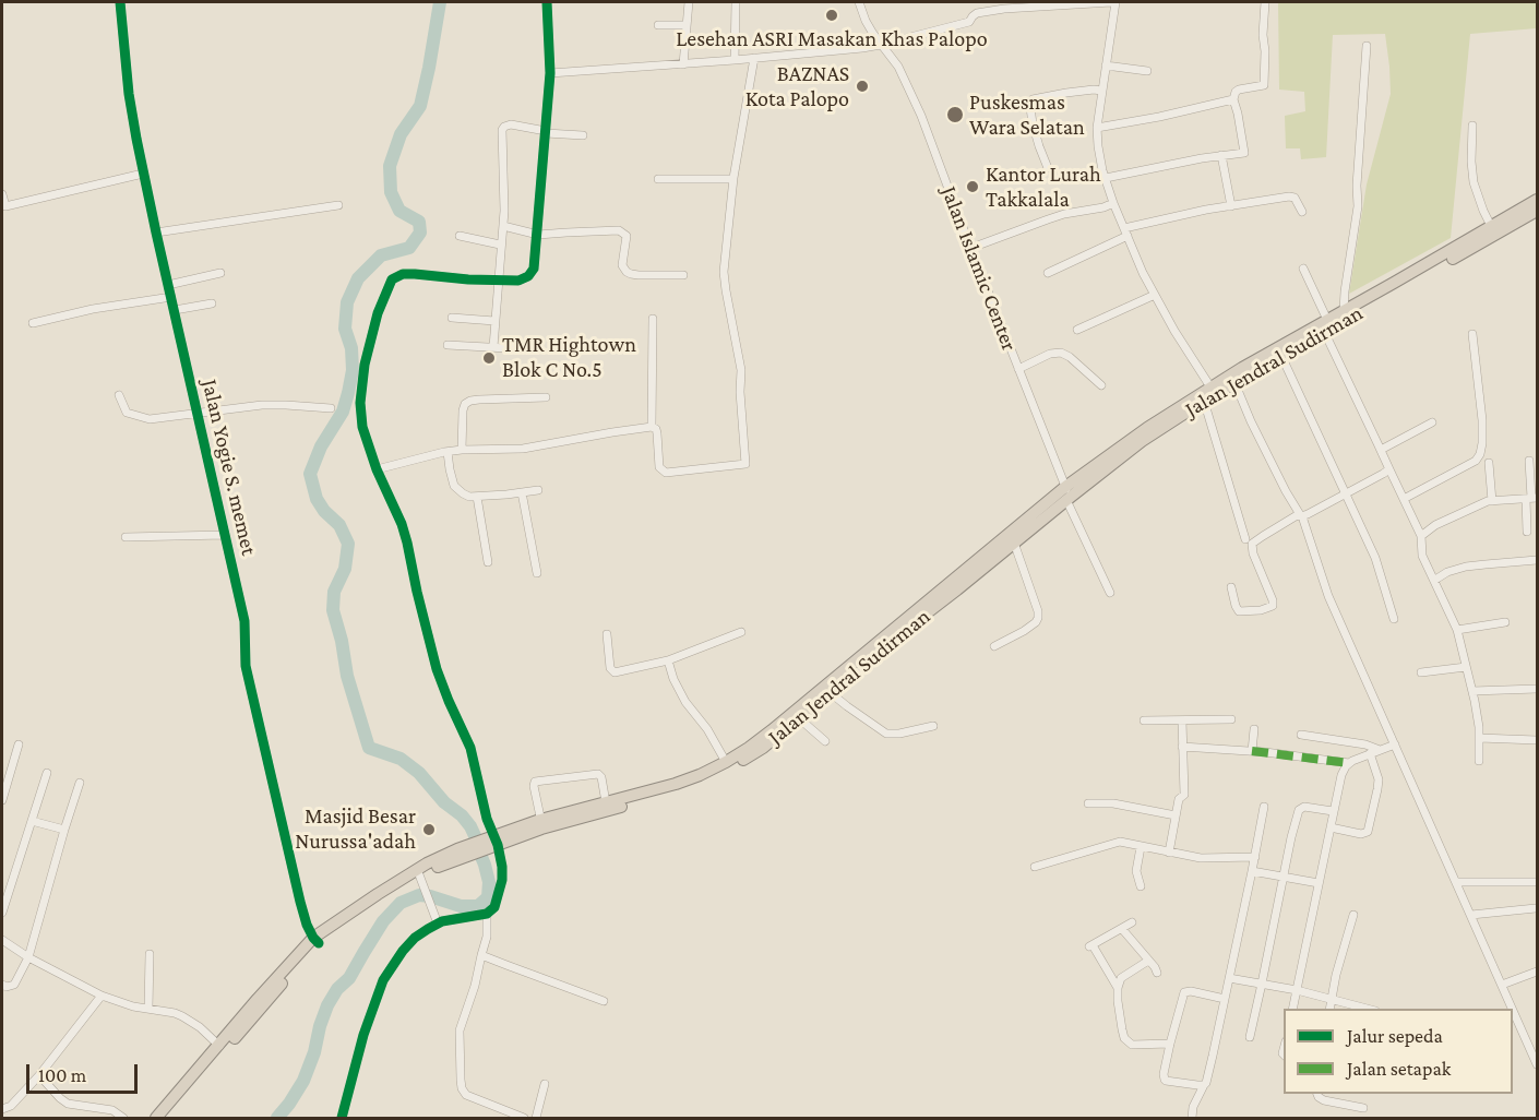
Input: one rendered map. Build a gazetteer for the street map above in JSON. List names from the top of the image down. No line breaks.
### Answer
{"streets":{"highway":["Jalan Jendral Sudirman"],"street":["Jalan Islamic Center","Jalan Yogie S. memet"]},"crossings":[["Jalan Islamic Center","Jalan Jendral Sudirman"],["Jalan Jendral Sudirman","Jalan Yogie S. memet"]],"places":["Lesehan ASRI Masakan Khas Palopo","BAZNAS Kota Palopo","Puskesmas Wara Selatan","Kantor Lurah Takkalala","TMR Hightown Blok C No.5","Masjid Besar Nurussa'adah"],"legend":["Jalur sepeda","Jalan setapak"],"scale_bar":"100 m"}
